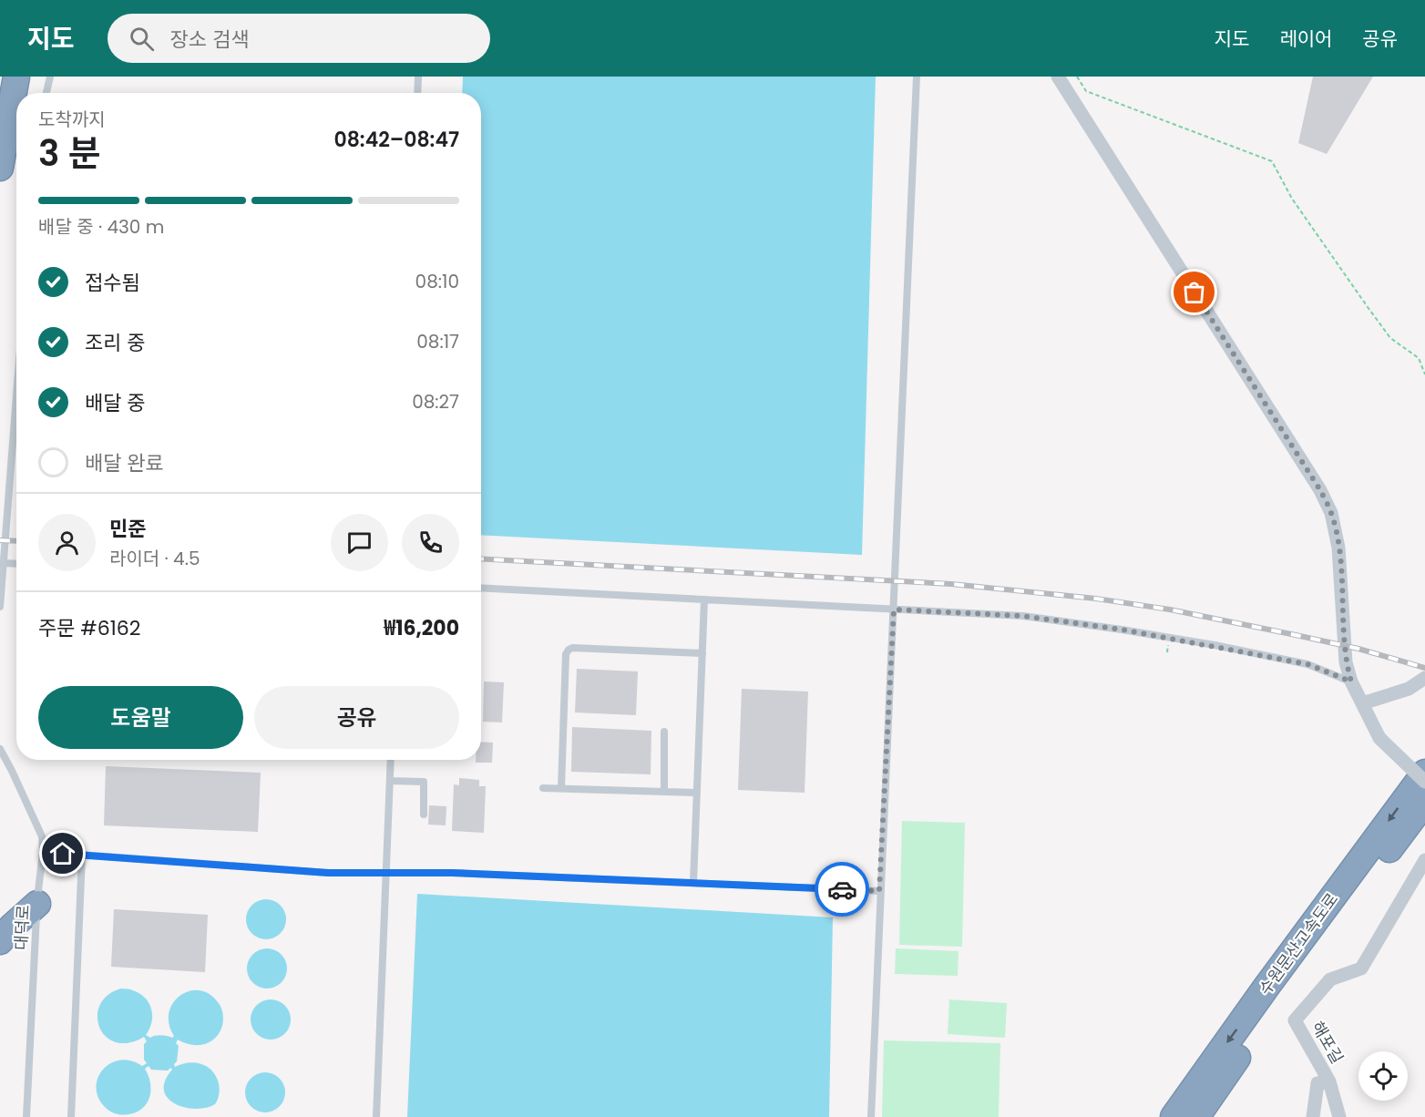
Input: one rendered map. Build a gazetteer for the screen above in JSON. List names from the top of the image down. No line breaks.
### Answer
{"streets":{"highway":["수원문산고속도로"],"street":["해포길"],"lane":["대덕로"]},"page":{"header":"지도","search":"장소 검색","nav":["지도","레이어","공유"],"heading":["3 분","도착까지","08:42–08:47"],"panel":["민준","라이더 · 4.5","주문 #6162","₩16,200"],"bar":"배달 중 · 430 m","list":[["접수됨","08:10"],["조리 중","08:17"],["배달 중","08:27"],"배달 완료"],"buttons":["도움말","공유"]}}
